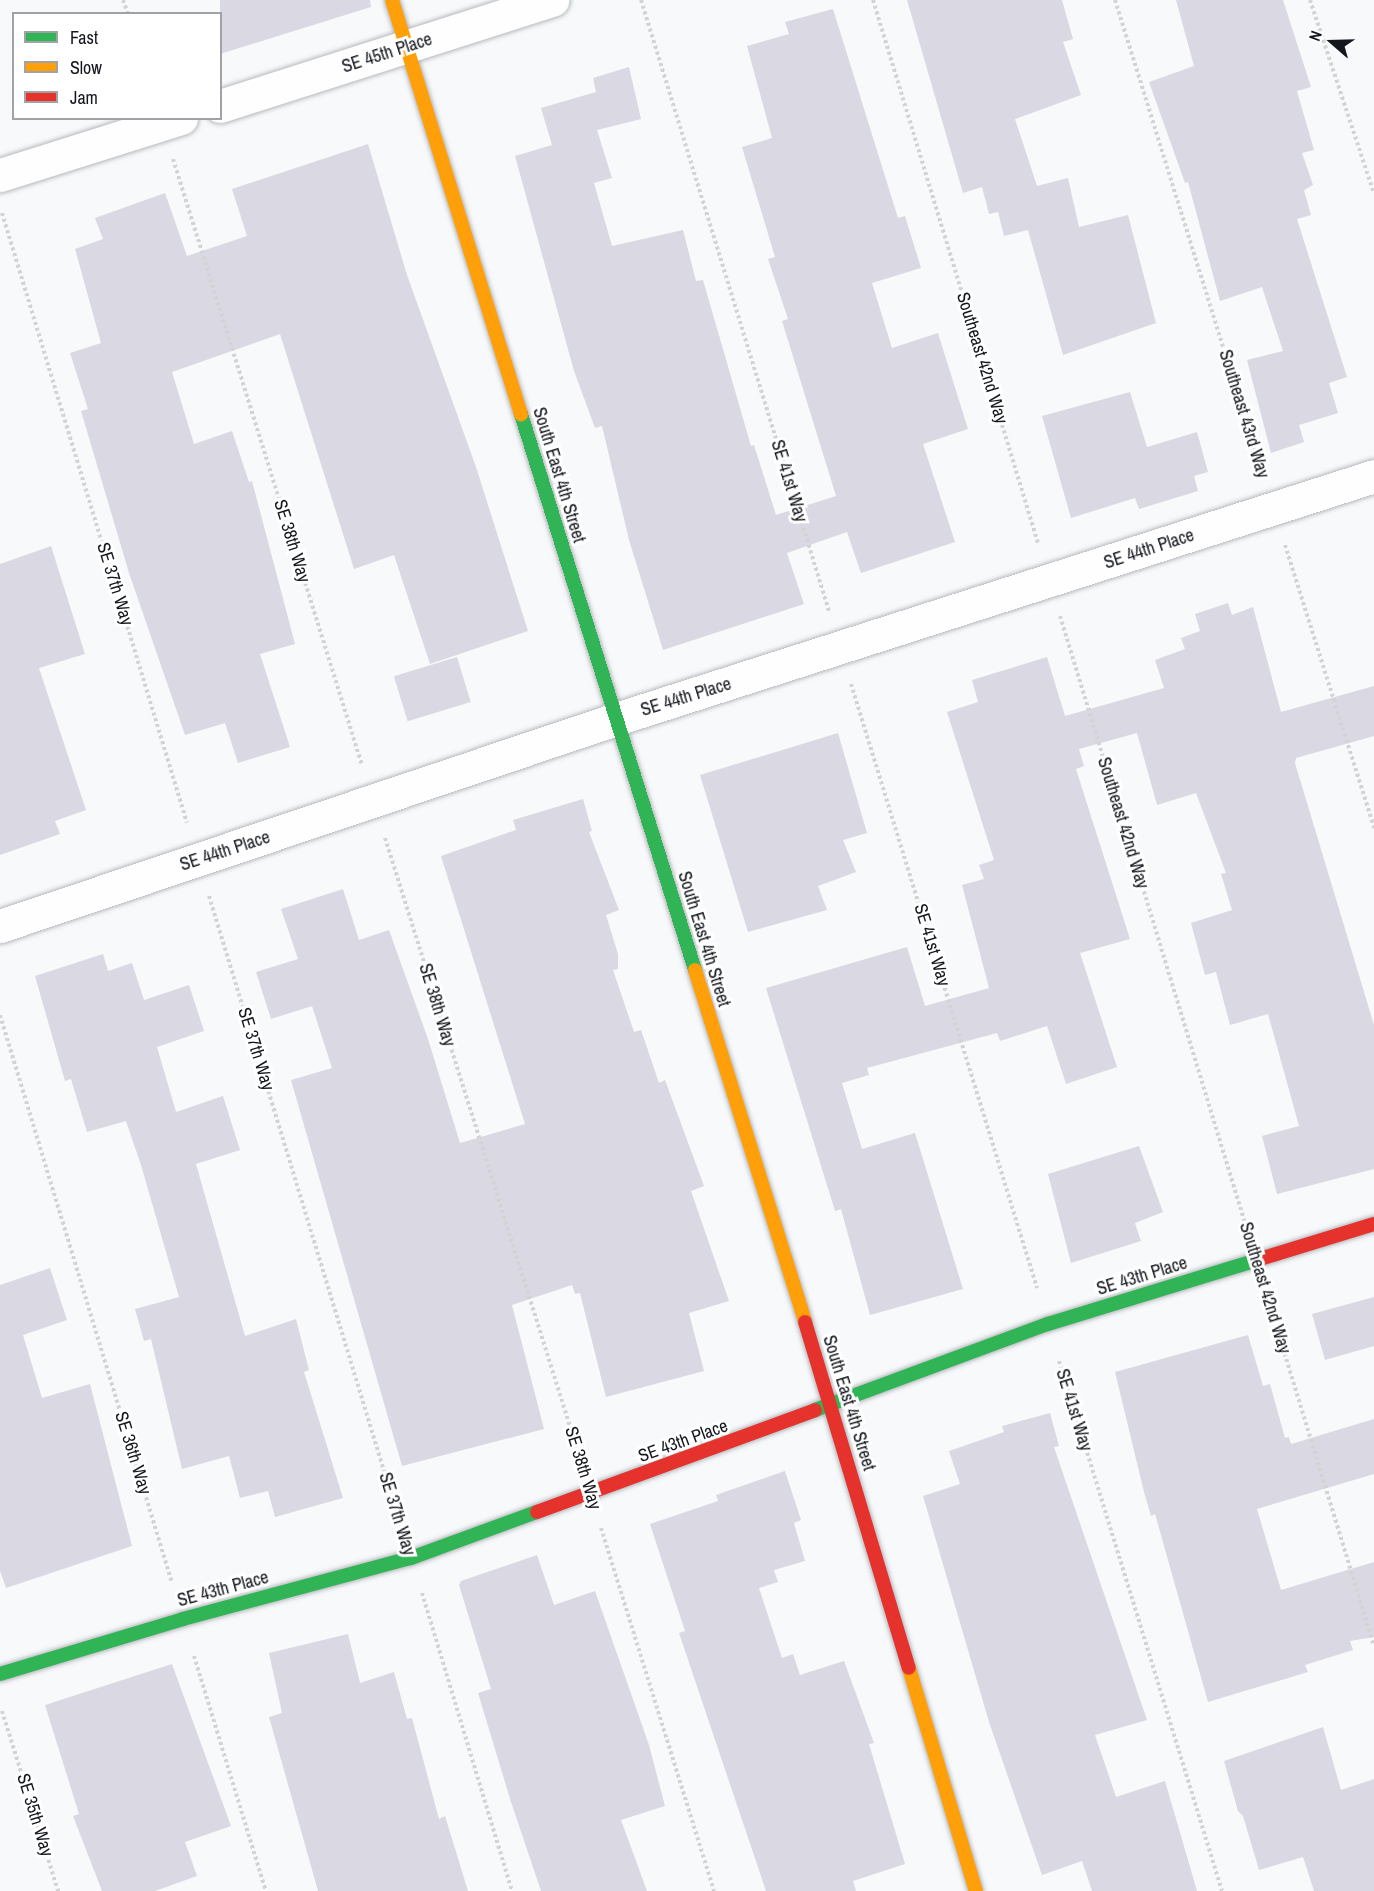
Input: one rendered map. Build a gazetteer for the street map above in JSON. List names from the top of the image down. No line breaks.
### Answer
{"streets":{"street":["SE 45th Place","South East 4th Street","SE 44th Place","SE 43th Place"],"path":["Southeast 42nd Way","Southeast 43rd Way","SE 41st Way","SE 38th Way","SE 37th Way","SE 36th Way","SE 35th Way"]},"crossings":[["SE 45th Place","South East 4th Street"],["Southeast 42nd Way","SE 44th Place"],["Southeast 42nd Way","SE 43th Place"],["Southeast 43rd Way","SE 44th Place"],["South East 4th Street","SE 44th Place"],["South East 4th Street","SE 43th Place"],["SE 41st Way","SE 44th Place"],["SE 41st Way","SE 43th Place"],["SE 38th Way","SE 44th Place"],["SE 38th Way","SE 43th Place"],["SE 44th Place","SE 37th Way"],["SE 37th Way","SE 43th Place"],["SE 43th Place","SE 36th Way"]],"legend":["Fast","Slow","Jam"],"north":"left"}
